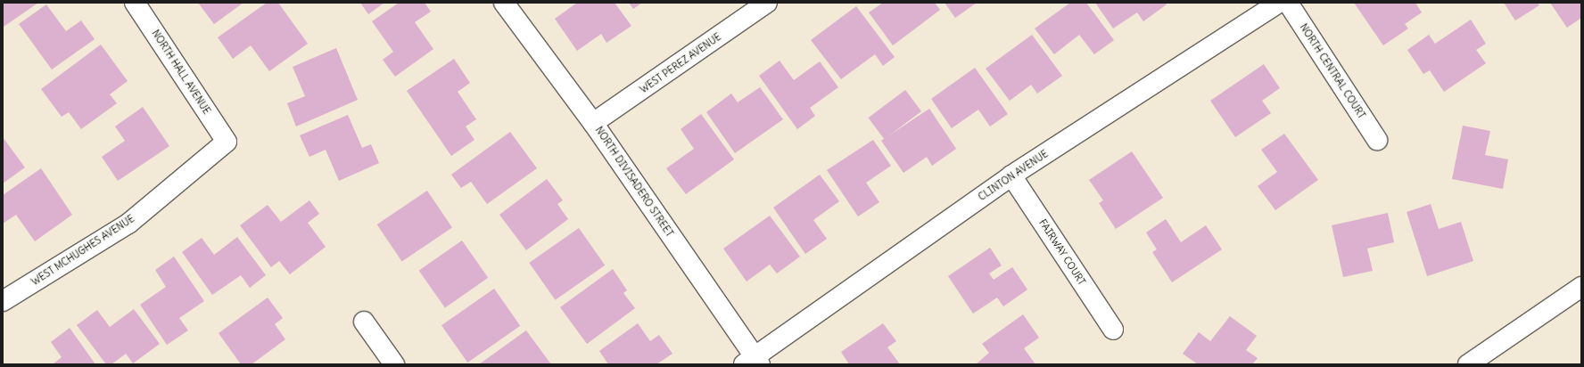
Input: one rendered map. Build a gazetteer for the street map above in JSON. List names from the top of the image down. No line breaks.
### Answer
{"streets":{"street":["WEST PEREZ AVENUE","NORTH CENTRAL COURT","NORTH HALL AVENUE","CLINTON AVENUE","NORTH DIVISADERO STREET","WEST MCHUGHES AVENUE","FAIRWAY COURT"]},"crossings":[["WEST PEREZ AVENUE","NORTH DIVISADERO STREET"],["NORTH HALL AVENUE","WEST MCHUGHES AVENUE"],["CLINTON AVENUE","NORTH DIVISADERO STREET"],["CLINTON AVENUE","FAIRWAY COURT"]]}
